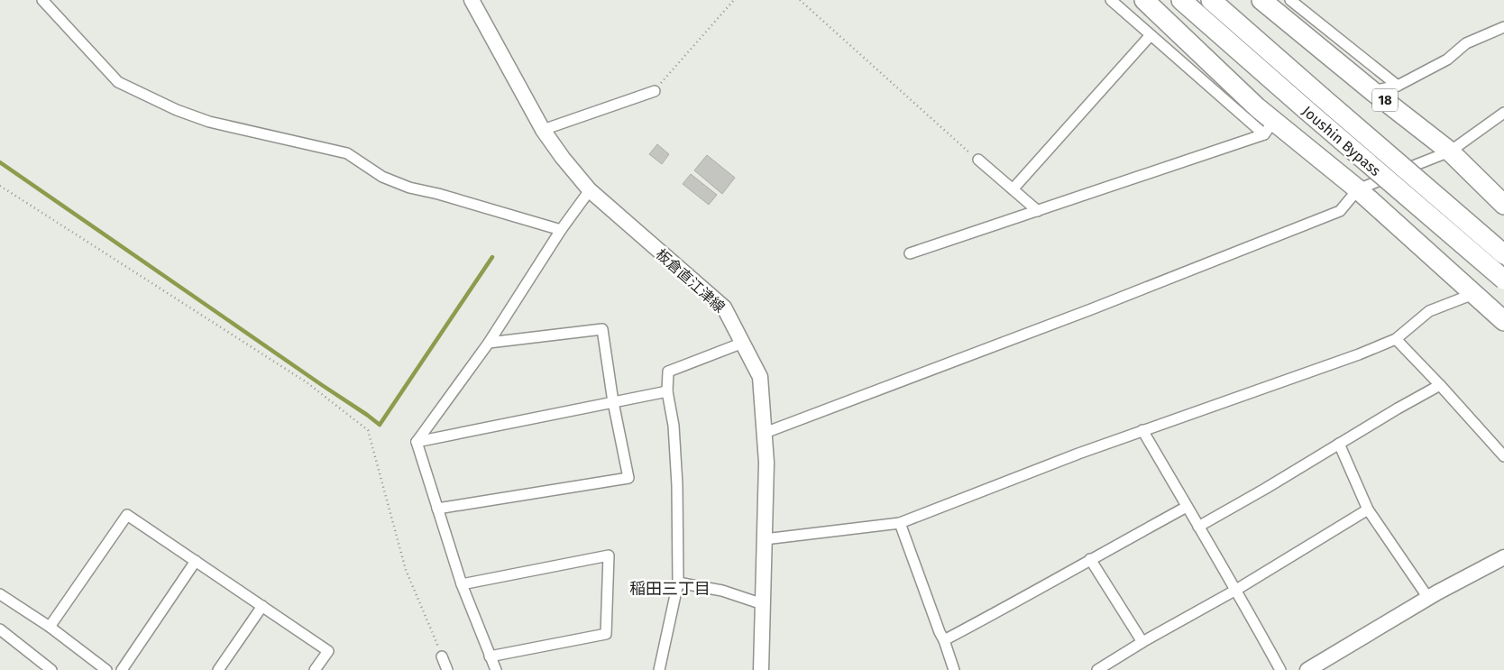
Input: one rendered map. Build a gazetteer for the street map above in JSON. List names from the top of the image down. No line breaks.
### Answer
{"streets":{"highway":["18","Joushin Bypass"],"main road":["板倉直江津線"]},"districts":["稲田三丁目"]}
